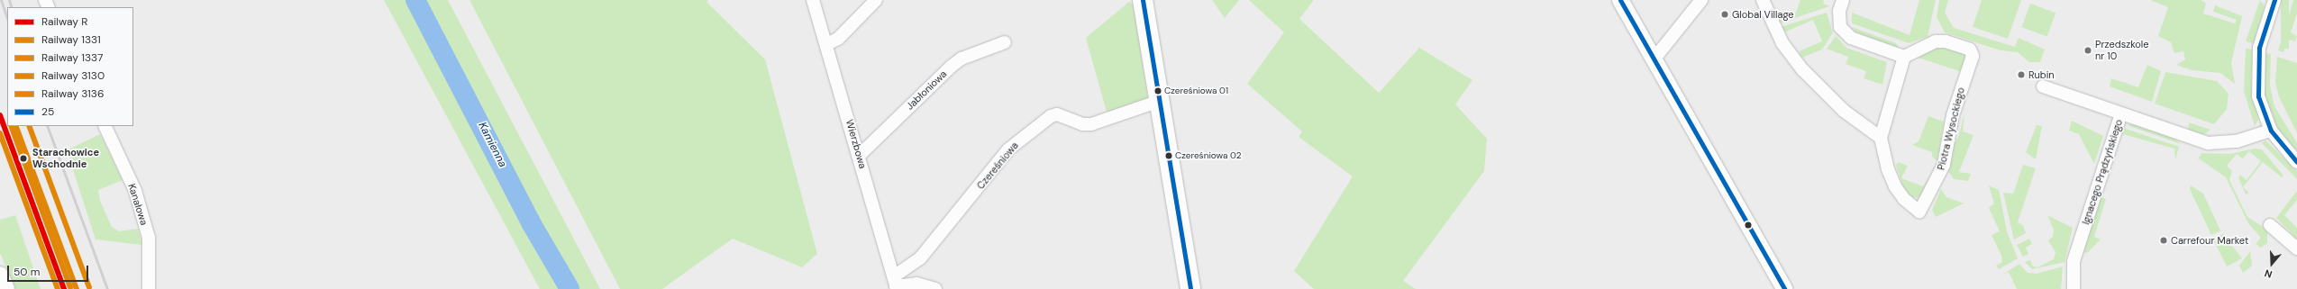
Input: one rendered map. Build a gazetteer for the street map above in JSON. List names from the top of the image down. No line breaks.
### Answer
{"streets":{"street":["Jabłoniowa","Piotra Wysockiego","Wierzbowa","Czereśniowa","Ignacego Prądzyńskiego","Kanałowa"]},"crossings":[["Jabłoniowa","Wierzbowa"],["Wierzbowa","Czereśniowa"]],"water":["Kamienna"],"places":["Global Village","Przedszkole nr 10","Rubin","Czereśniowa 01","Czereśniowa 02","Starachowice Wschodnie","Carrefour Market"],"lines":["transit line 25","rail line R","rail line 1337","rail line 3136","rail line 1331","rail line 3130"],"legend":["Railway R","Railway 1331","Railway 1337","Railway 3130","Railway 3136","25"],"scale_bar":"50 m","north":"bottom"}
